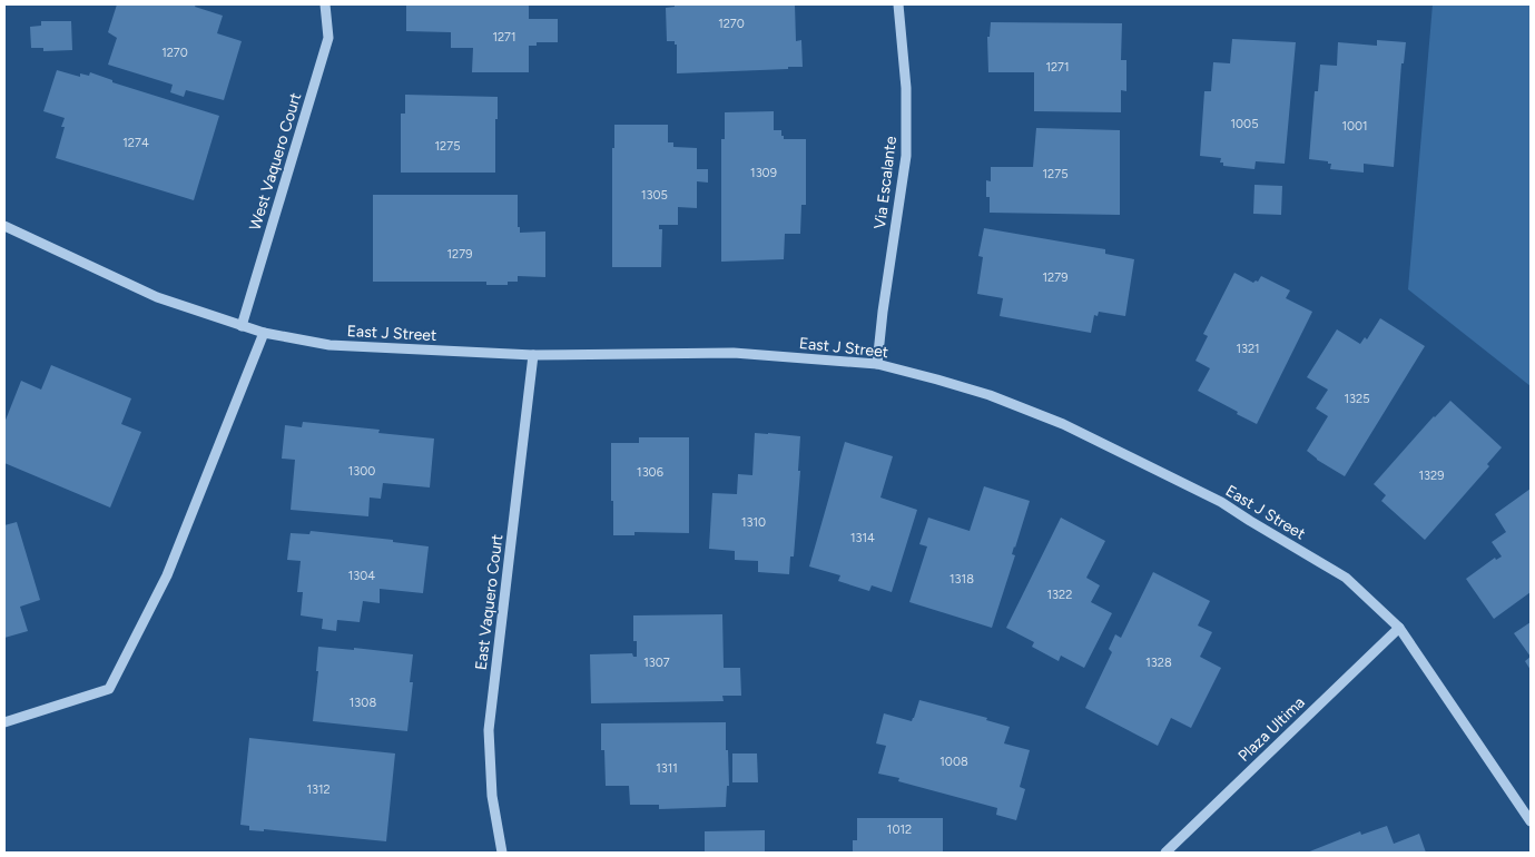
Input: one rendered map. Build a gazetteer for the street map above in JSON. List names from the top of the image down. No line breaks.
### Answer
{"streets":{"street":["West Vaquero Court","Via Escalante","East J Street","East Vaquero Court","Plaza Ultima"]},"crossings":[["West Vaquero Court","East J Street"],["Via Escalante","East J Street"],["East J Street","East Vaquero Court"],["East J Street","Plaza Ultima"]],"house_numbers":["1270","1271","1270","1271","1005","1001","1274","1275","1309","1275","1305","1279","1279","1321","1325","1300","1306","1329","1310","1314","1304","1318","1322","1307","1328","1308","1008","1311","1312","1012"]}
